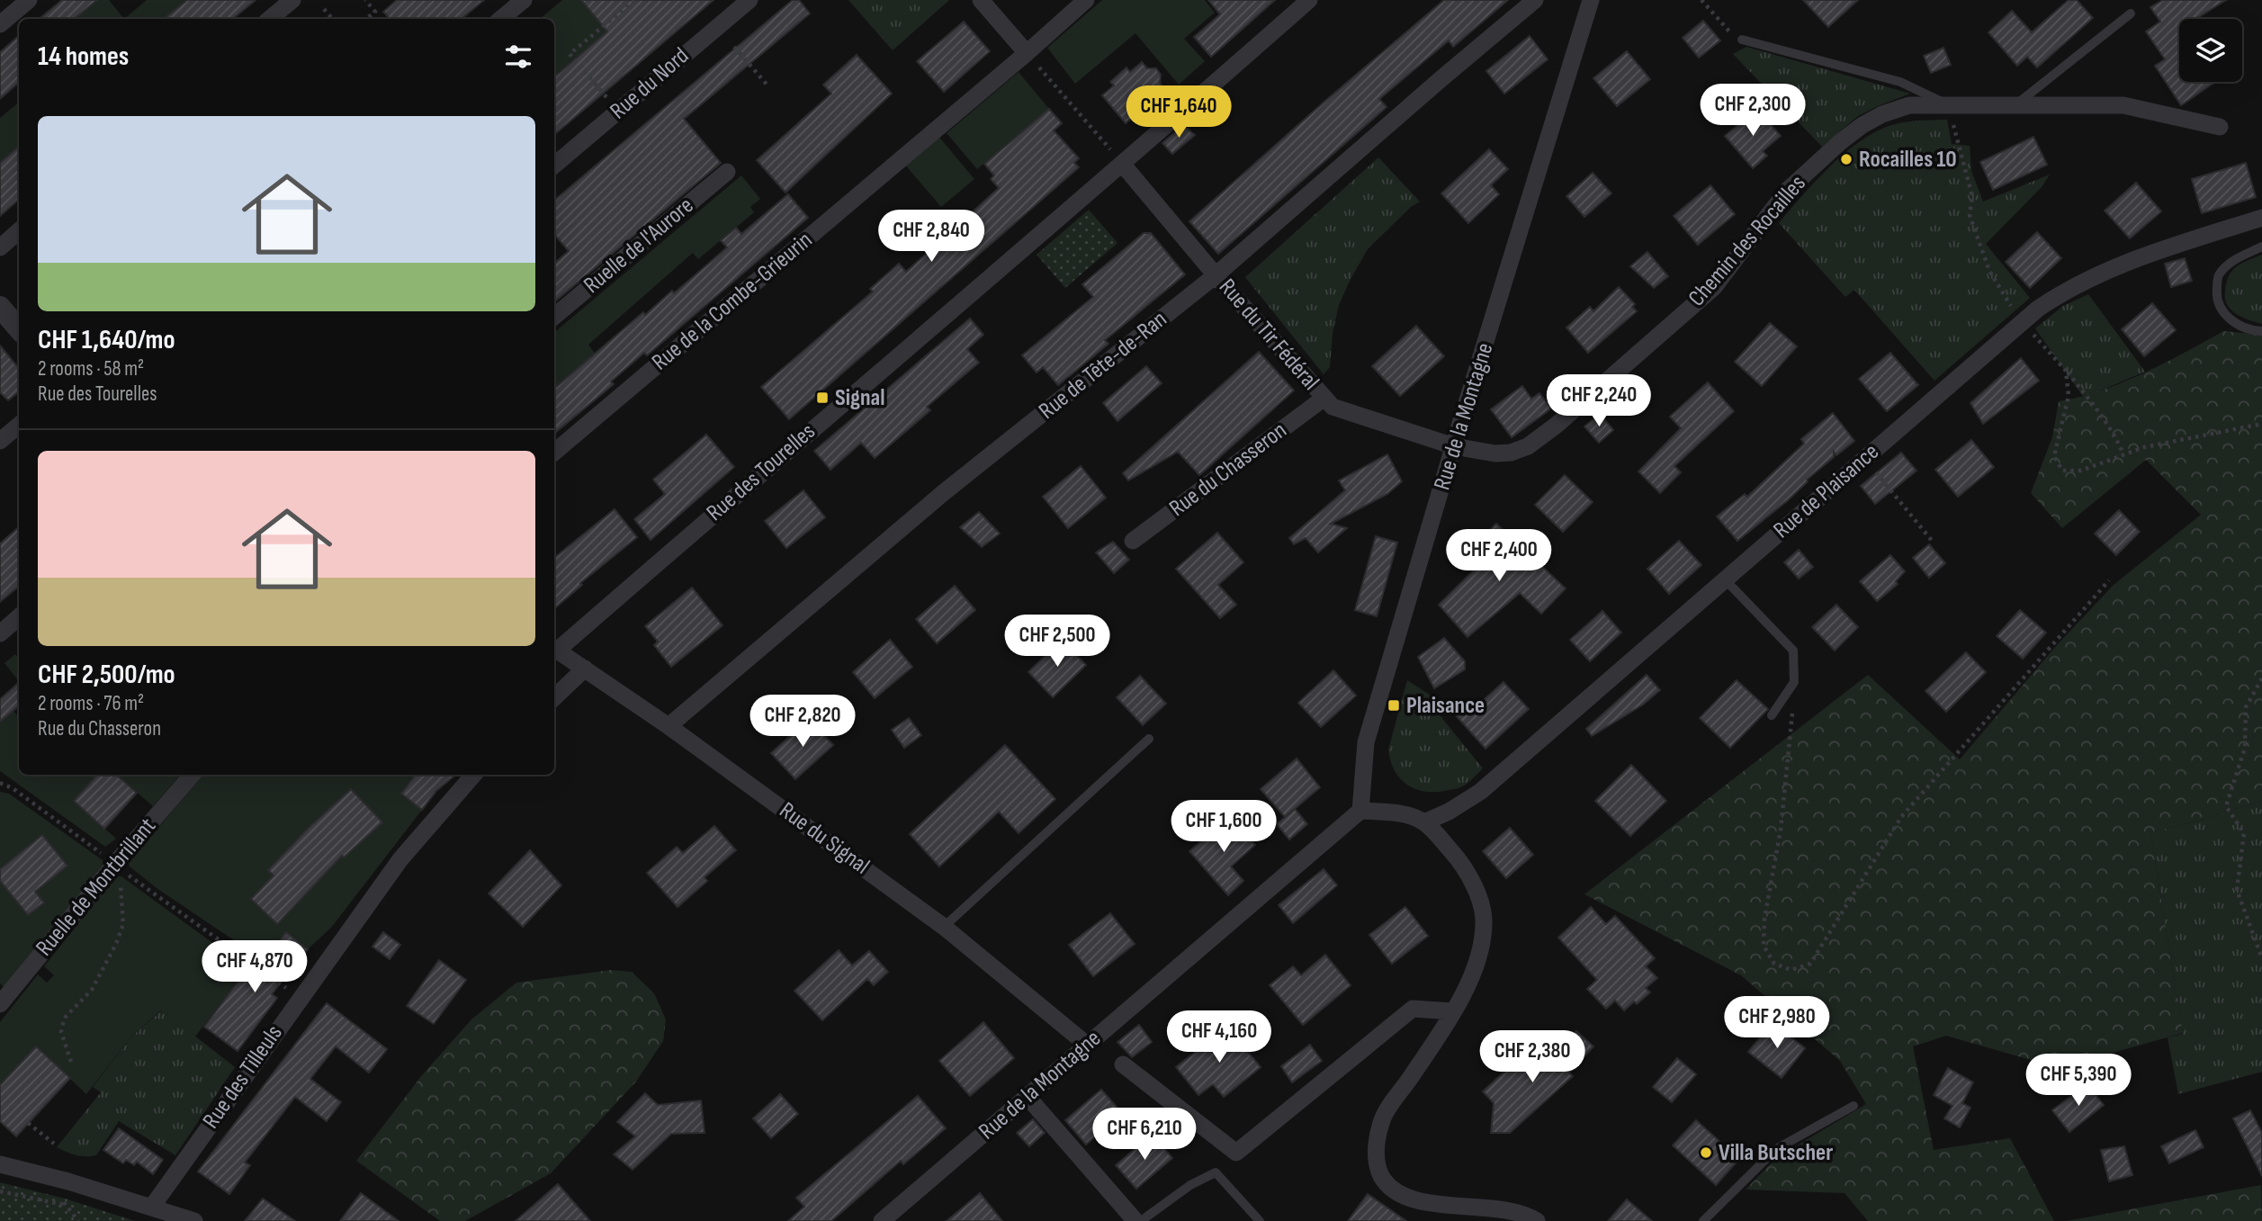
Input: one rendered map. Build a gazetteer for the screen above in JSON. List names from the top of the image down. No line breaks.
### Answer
{"streets":{"street":["Rue du Nord","Chemin des Rocailles","Ruelle de l'Aurore","Rue de la Combe-Grieurin","Rue du Tir Fédéral","Rue de Tête-de-Ran","Rue de la Montagne","Rue du Chasseron","Rue des Tourelles","Rue de Plaisance","Rue du Signal","Ruelle de Montbrillant","Rue des Tilleuls"]},"crossings":[["Chemin des Rocailles","Rue du Tir Fédéral"],["Chemin des Rocailles","Rue de la Montagne"],["Rue du Tir Fédéral","Rue de Tête-de-Ran"],["Rue du Tir Fédéral","Rue de la Montagne"],["Rue du Tir Fédéral","Rue du Chasseron"],["Rue du Tir Fédéral","Rue des Tourelles"],["Rue de Tête-de-Ran","Rue du Signal"],["Rue de la Montagne","Rue du Signal"],["Rue des Tourelles","Rue du Signal"]],"places":{"other":["Rocailles 10","Villa Butscher"],"transit":["Signal","Plaisance"]},"page":{"heading":"14 homes","price":["CHF 2,300","CHF 1,640","CHF 2,840","CHF 2,240","CHF 2,400","CHF 2,500","CHF 2,820","CHF 1,600","CHF 4,870","CHF 2,980","CHF 4,160","CHF 2,380","CHF 5,390","CHF 6,210"],"list":[{"name":"CHF 1,640/mo","note":"2 rooms · 58 m² · Rue des Tourelles"},{"name":"CHF 2,500/mo","note":"2 rooms · 76 m² · Rue du Chasseron"}]}}
